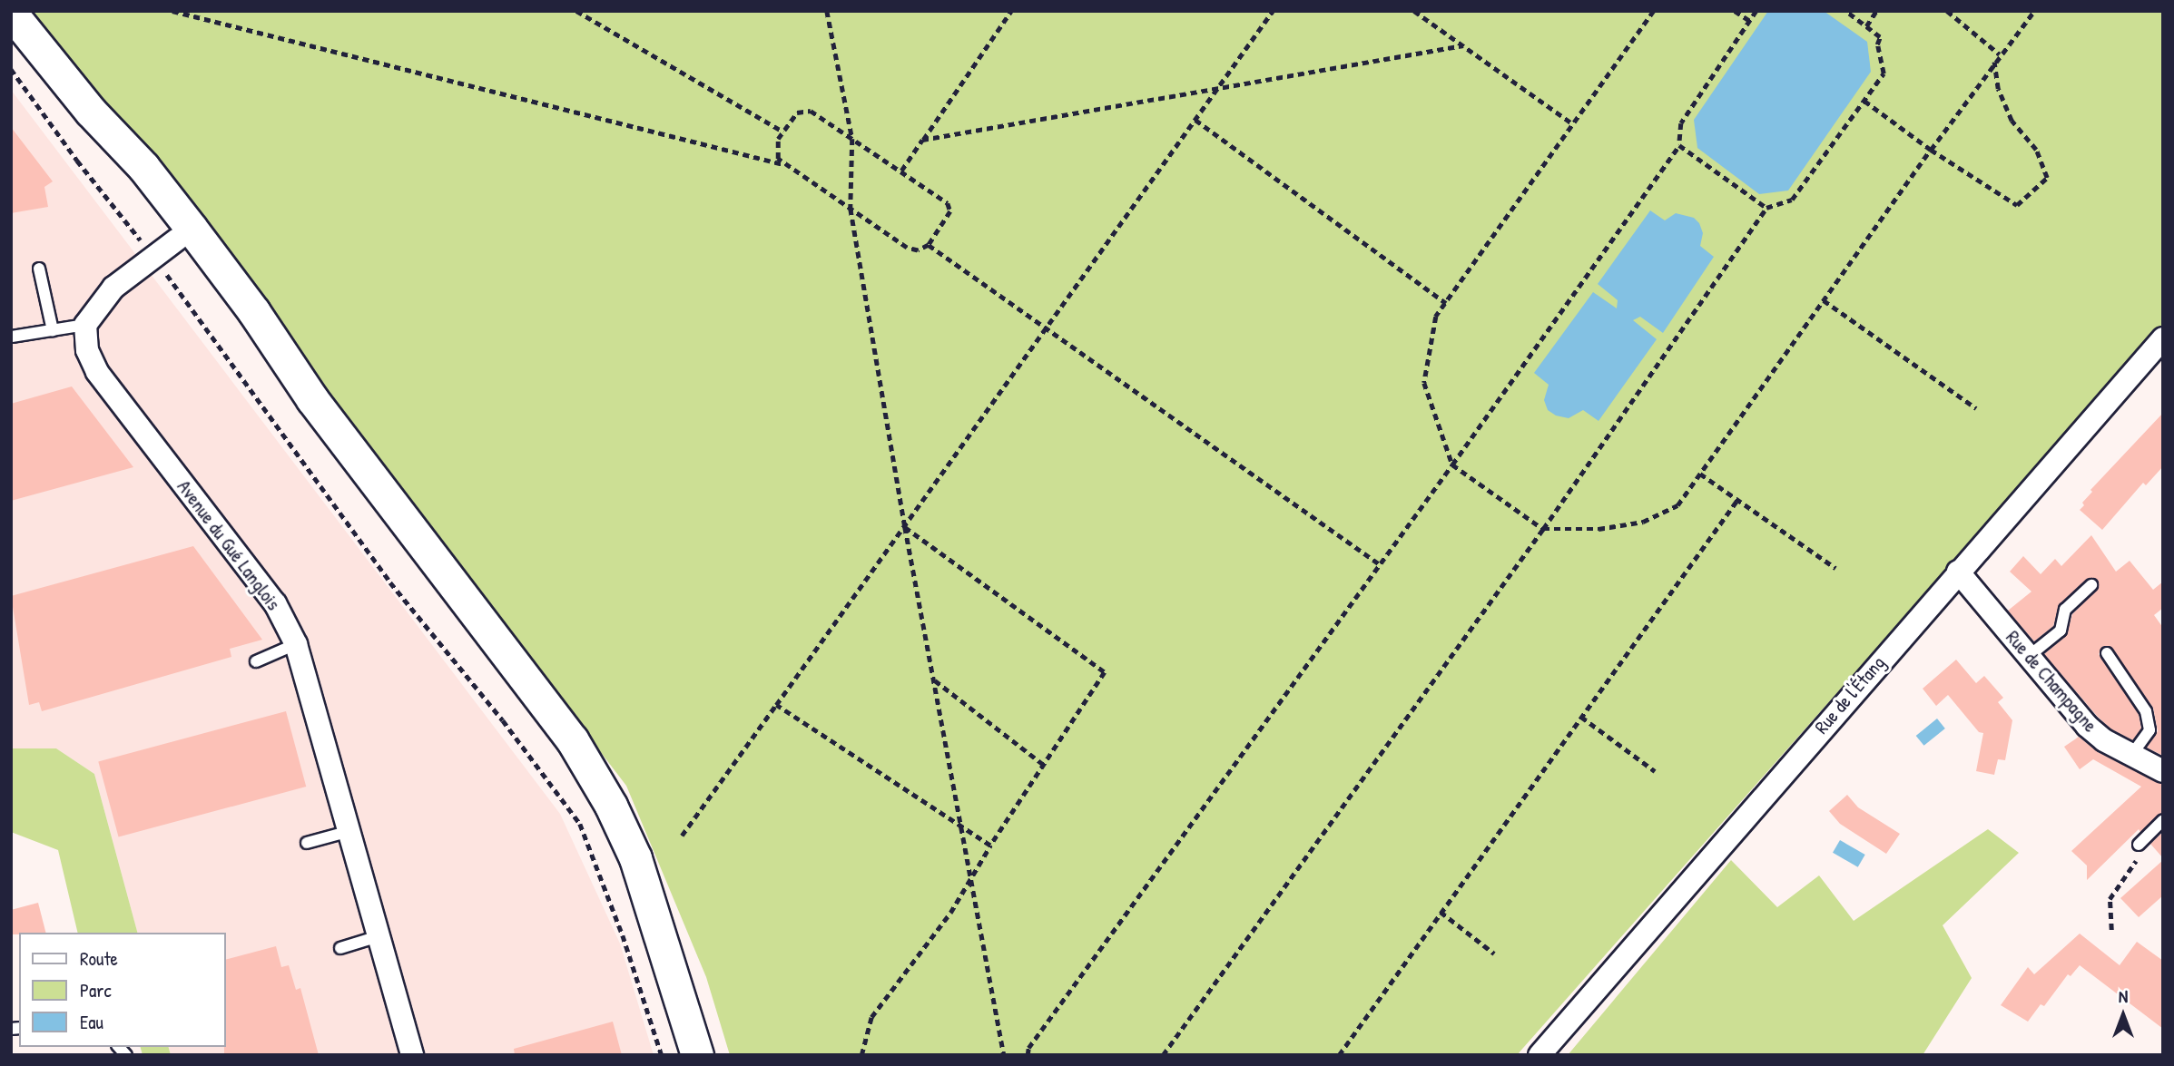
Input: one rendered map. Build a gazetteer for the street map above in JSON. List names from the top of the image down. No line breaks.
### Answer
{"streets":{"street":["Avenue du Gué Langlois","Rue de Champagne","Rue de l'Étang"]},"crossings":[["Rue de Champagne","Rue de l'Étang"]],"legend":["Route","Parc","Eau"],"north":"top"}
